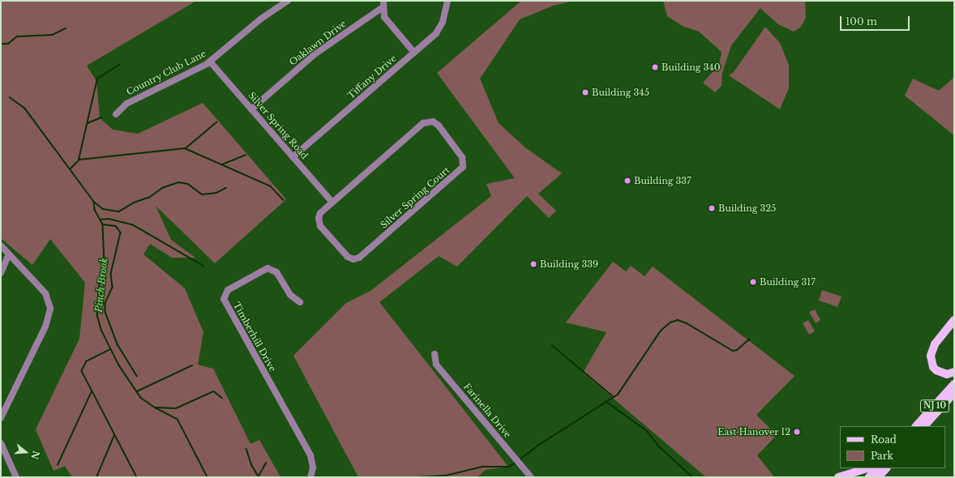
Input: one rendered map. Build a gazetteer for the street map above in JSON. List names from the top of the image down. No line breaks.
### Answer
{"streets":{"main road":["NJ 10"],"street":["Oaklawn Drive","Country Club Lane","Tiffany Drive","Silver Spring Road","Silver Spring Court","Timberhill Drive","Farinella Drive"]},"crossings":[["Oaklawn Drive","Silver Spring Road"],["Country Club Lane","Silver Spring Road"],["Tiffany Drive","Silver Spring Road"],["Silver Spring Road","Silver Spring Court"]],"water":["Pinch Brook"],"places":["Building 340","Building 345","Building 337","Building 325","Building 339","Building 317","East Hanover 12"],"legend":["Road","Park"],"scale_bar":"100 m","north":"right"}
